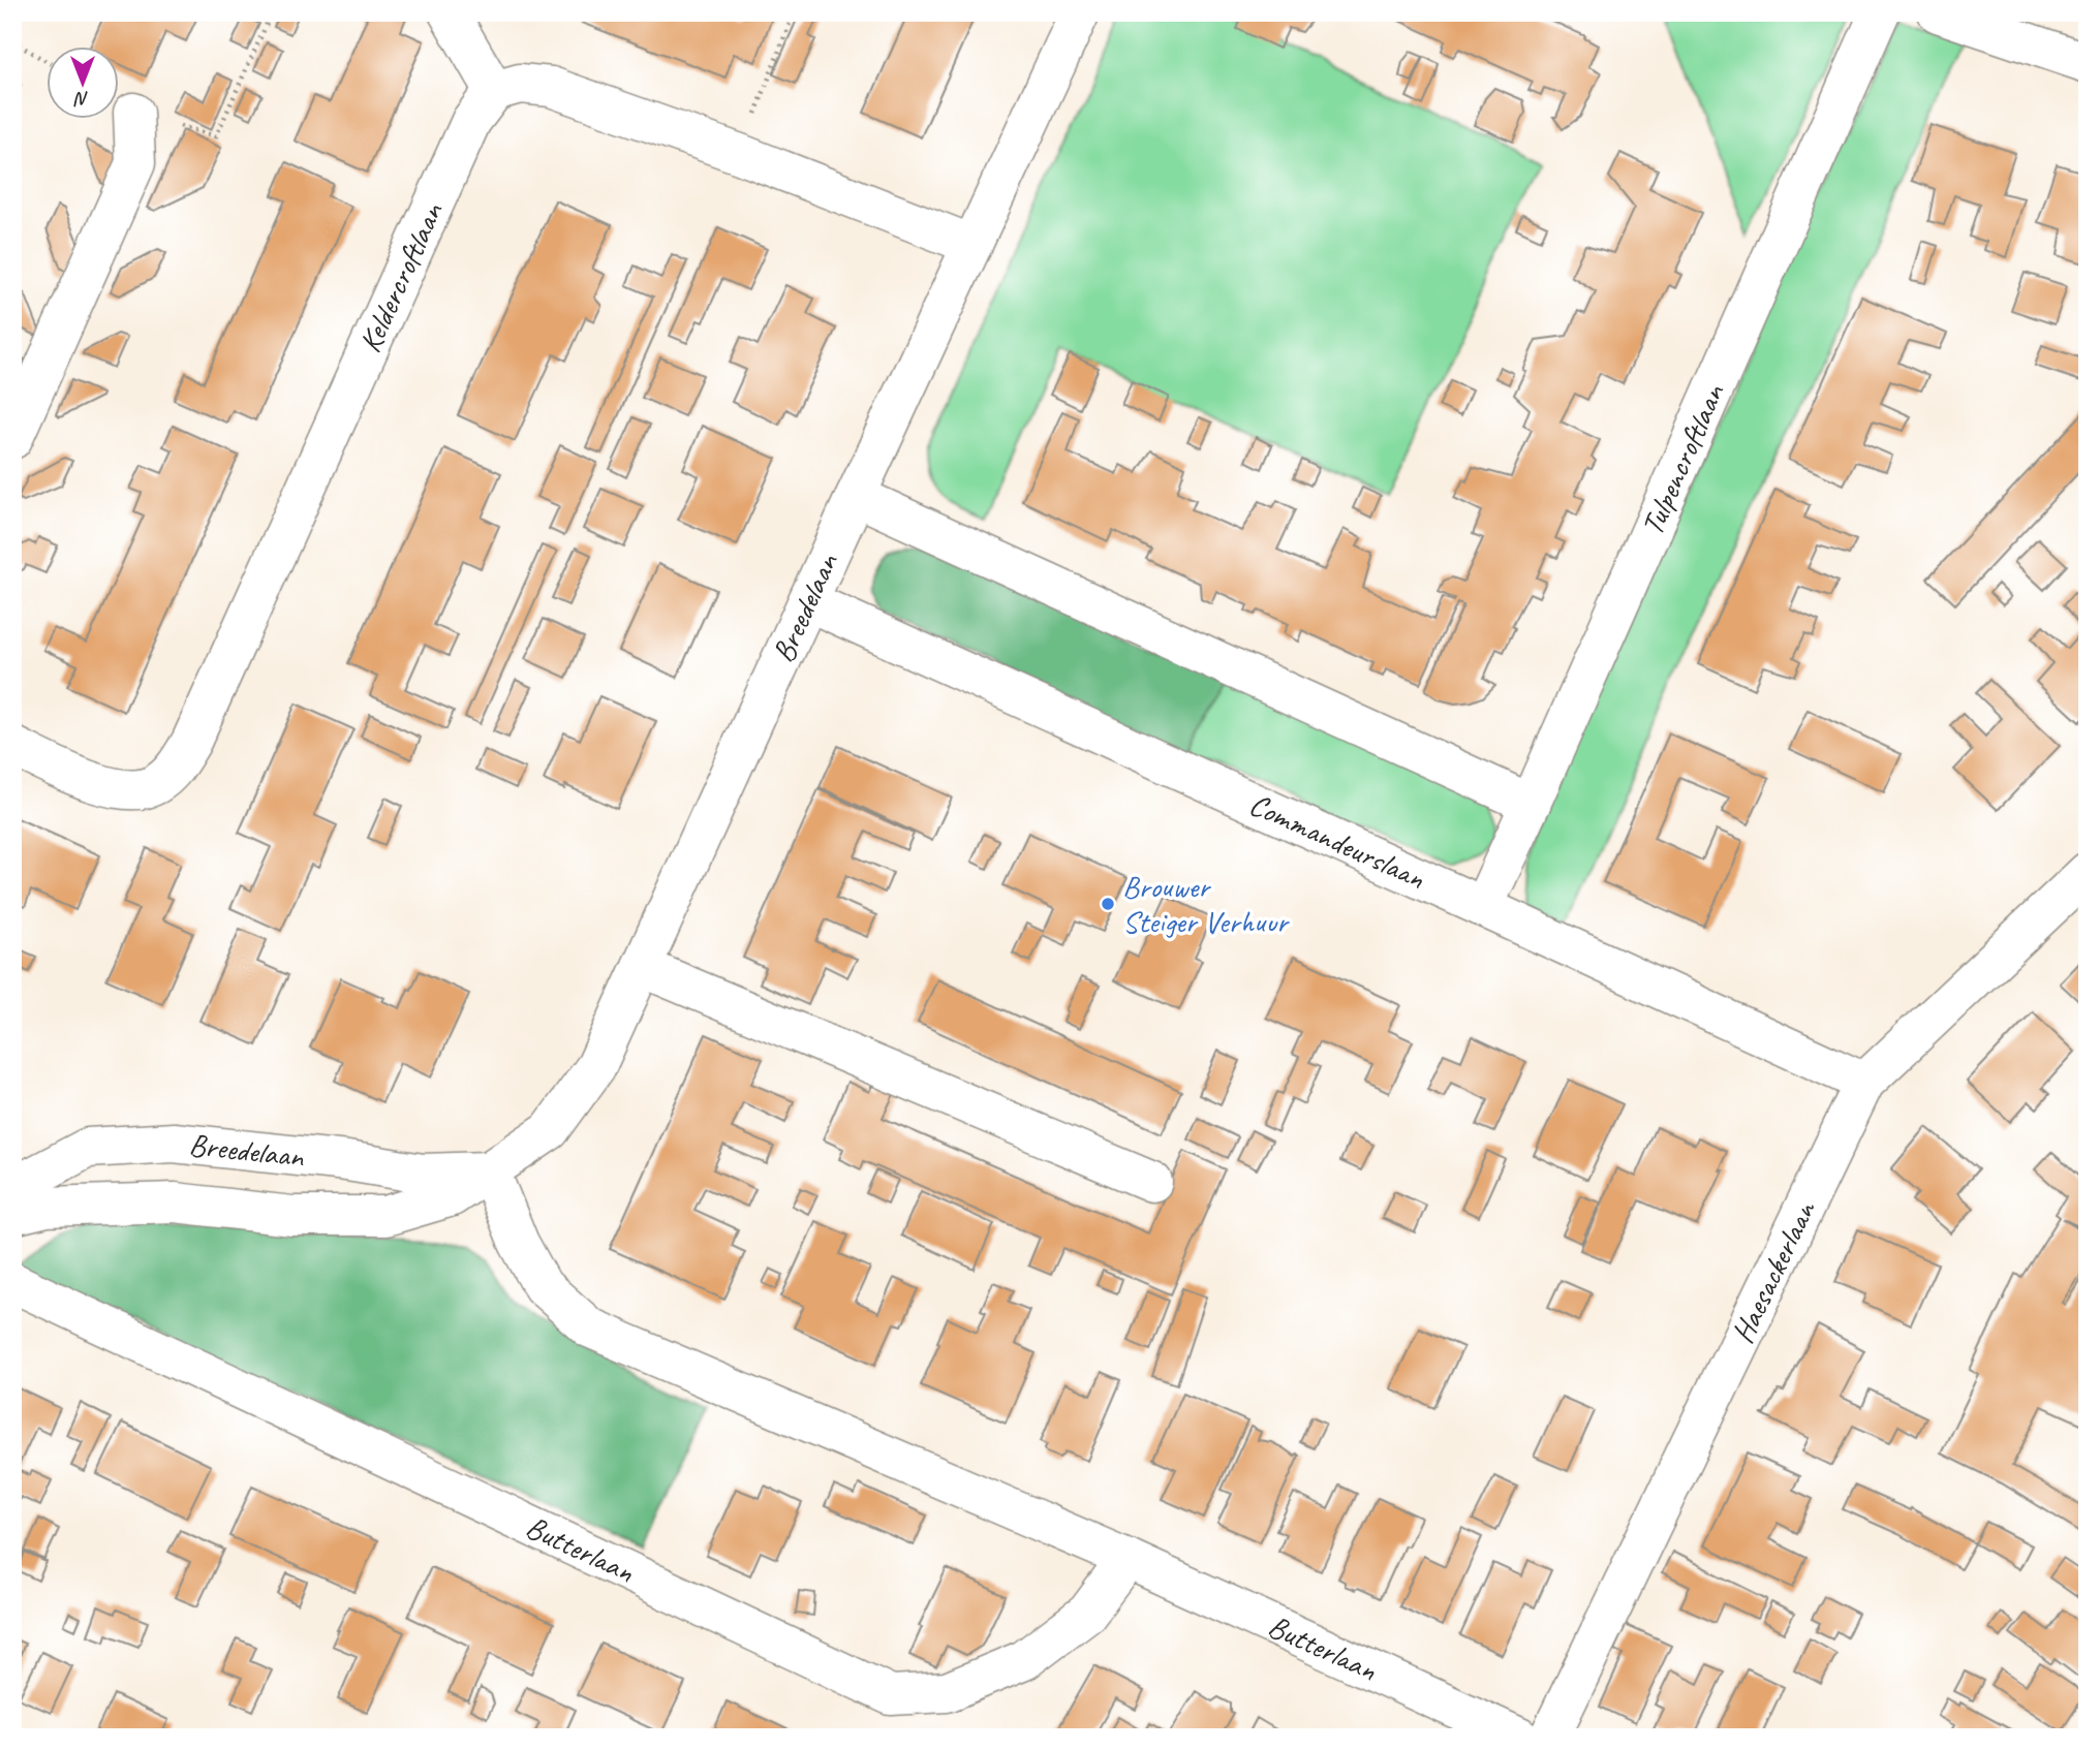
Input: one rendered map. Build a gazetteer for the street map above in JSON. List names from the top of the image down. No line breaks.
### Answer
{"streets":{"street":["Keldercroftlaan","Tulpencroftlaan","Breedelaan","Commandeurslaan","Haesackerlaan","Butterlaan"]},"crossings":[["Tulpencroftlaan","Commandeurslaan"],["Breedelaan","Commandeurslaan"],["Breedelaan","Butterlaan"],["Commandeurslaan","Haesackerlaan"]],"places":["Brouwer Steiger Verhuur"],"north":"bottom"}
